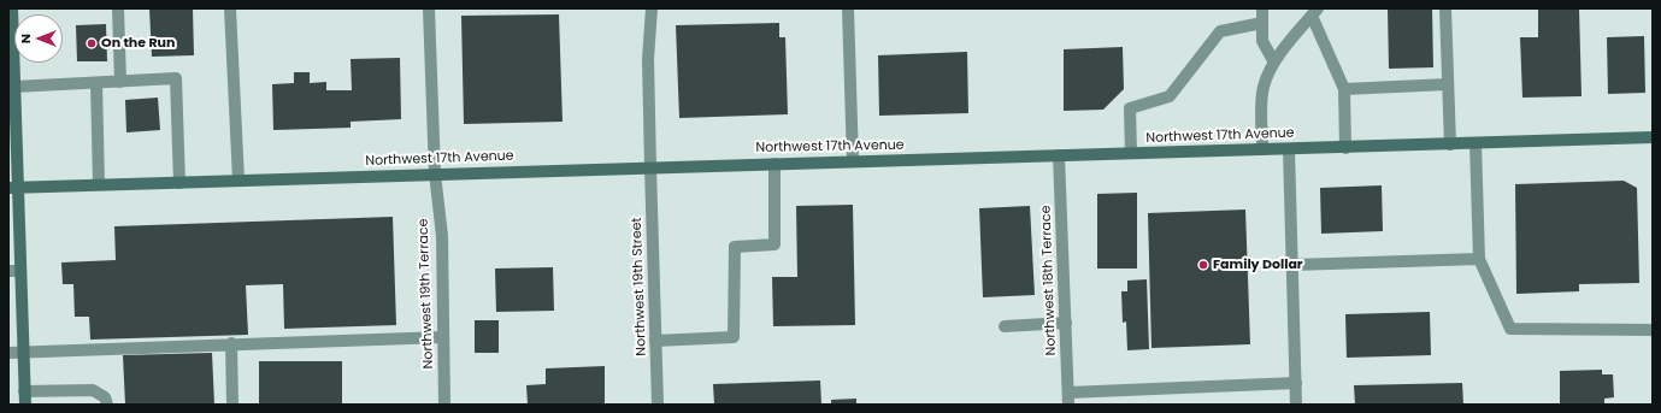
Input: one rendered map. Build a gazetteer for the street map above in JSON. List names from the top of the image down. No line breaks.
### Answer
{"streets":{"main road":["Northwest 17th Avenue"],"street":["Northwest 18th Terrace","Northwest 19th Street","Northwest 19th Terrace"]},"crossings":[["Northwest 17th Avenue","Northwest 18th Terrace"],["Northwest 17th Avenue","Northwest 19th Street"],["Northwest 17th Avenue","Northwest 19th Terrace"]],"places":["On the Run","Family Dollar"],"north":"left"}
